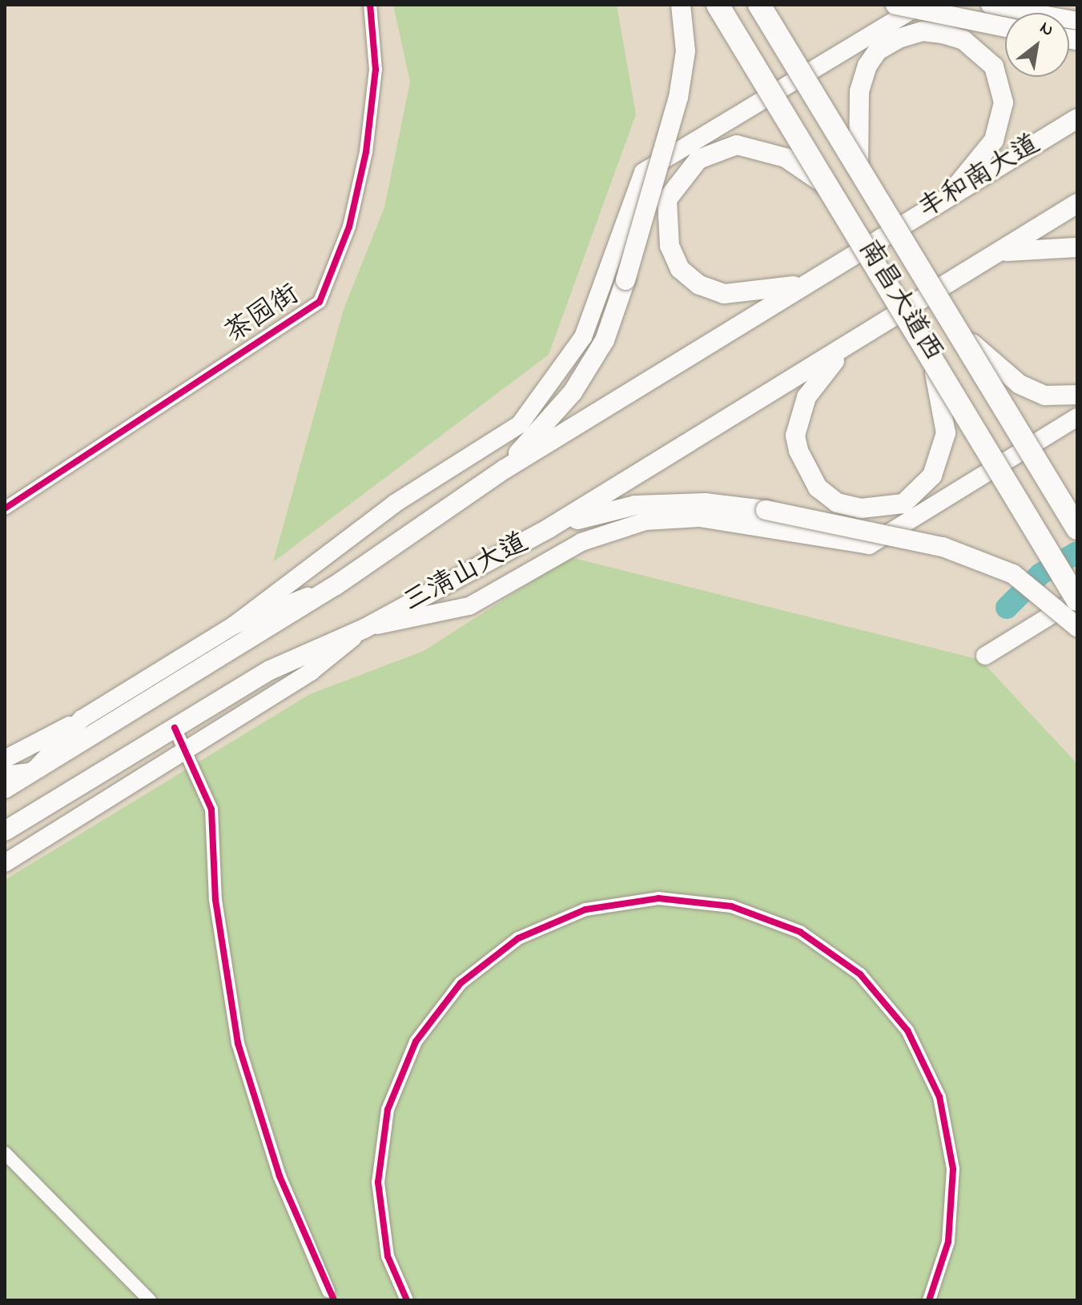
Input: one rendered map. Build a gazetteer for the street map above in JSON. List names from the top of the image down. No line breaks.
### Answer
{"streets":{"highway":["南昌大道西"],"main road":["丰和南大道","三清山大道"],"street":["茶园街"]},"crossings":[["丰和南大道","三清山大道"]],"north":"top right"}
